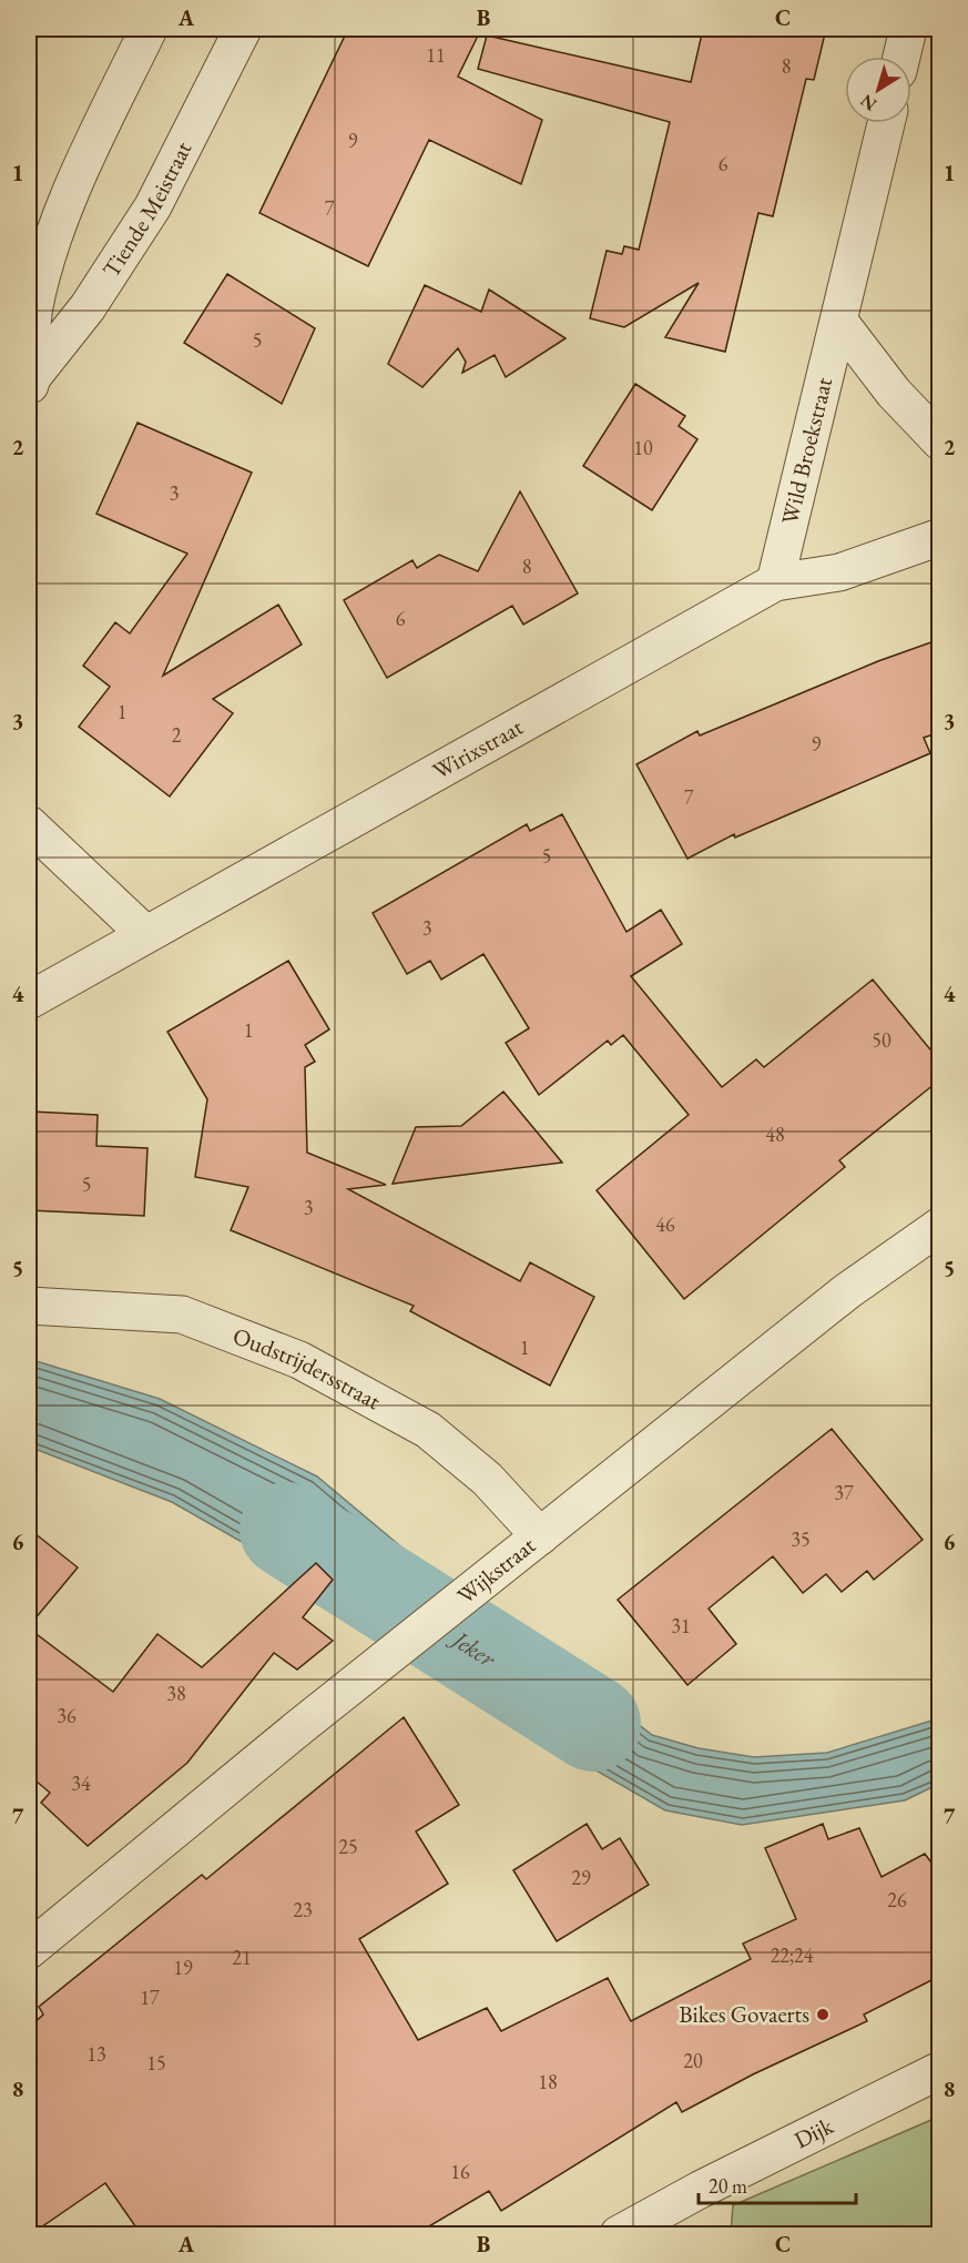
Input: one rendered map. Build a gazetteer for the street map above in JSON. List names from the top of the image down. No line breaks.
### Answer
{"streets":{"street":["Tiende Meistraat","Wild Broekstraat","Wirixstraat","Oudstrijdersstraat","Wijkstraat","Dijk"]},"crossings":[["Wild Broekstraat","Wirixstraat"],["Oudstrijdersstraat","Wijkstraat"]],"water":["Jeker"],"places":["Bikes Govaerts"],"house_numbers":["11","8","9","6","7","5","10","3","8","6","1","2","9","7","5","3","1","50","48","5","3","46","1","37","35","31","38","36","34","25","29","26","23","22;24","21","19","17","13","20","15","18","16"],"scale_bar":"20 m","north":"bottom left","grid":{"columns":["A","B","C"],"rows":["1","2","3","4","5","6","7","8"]}}
